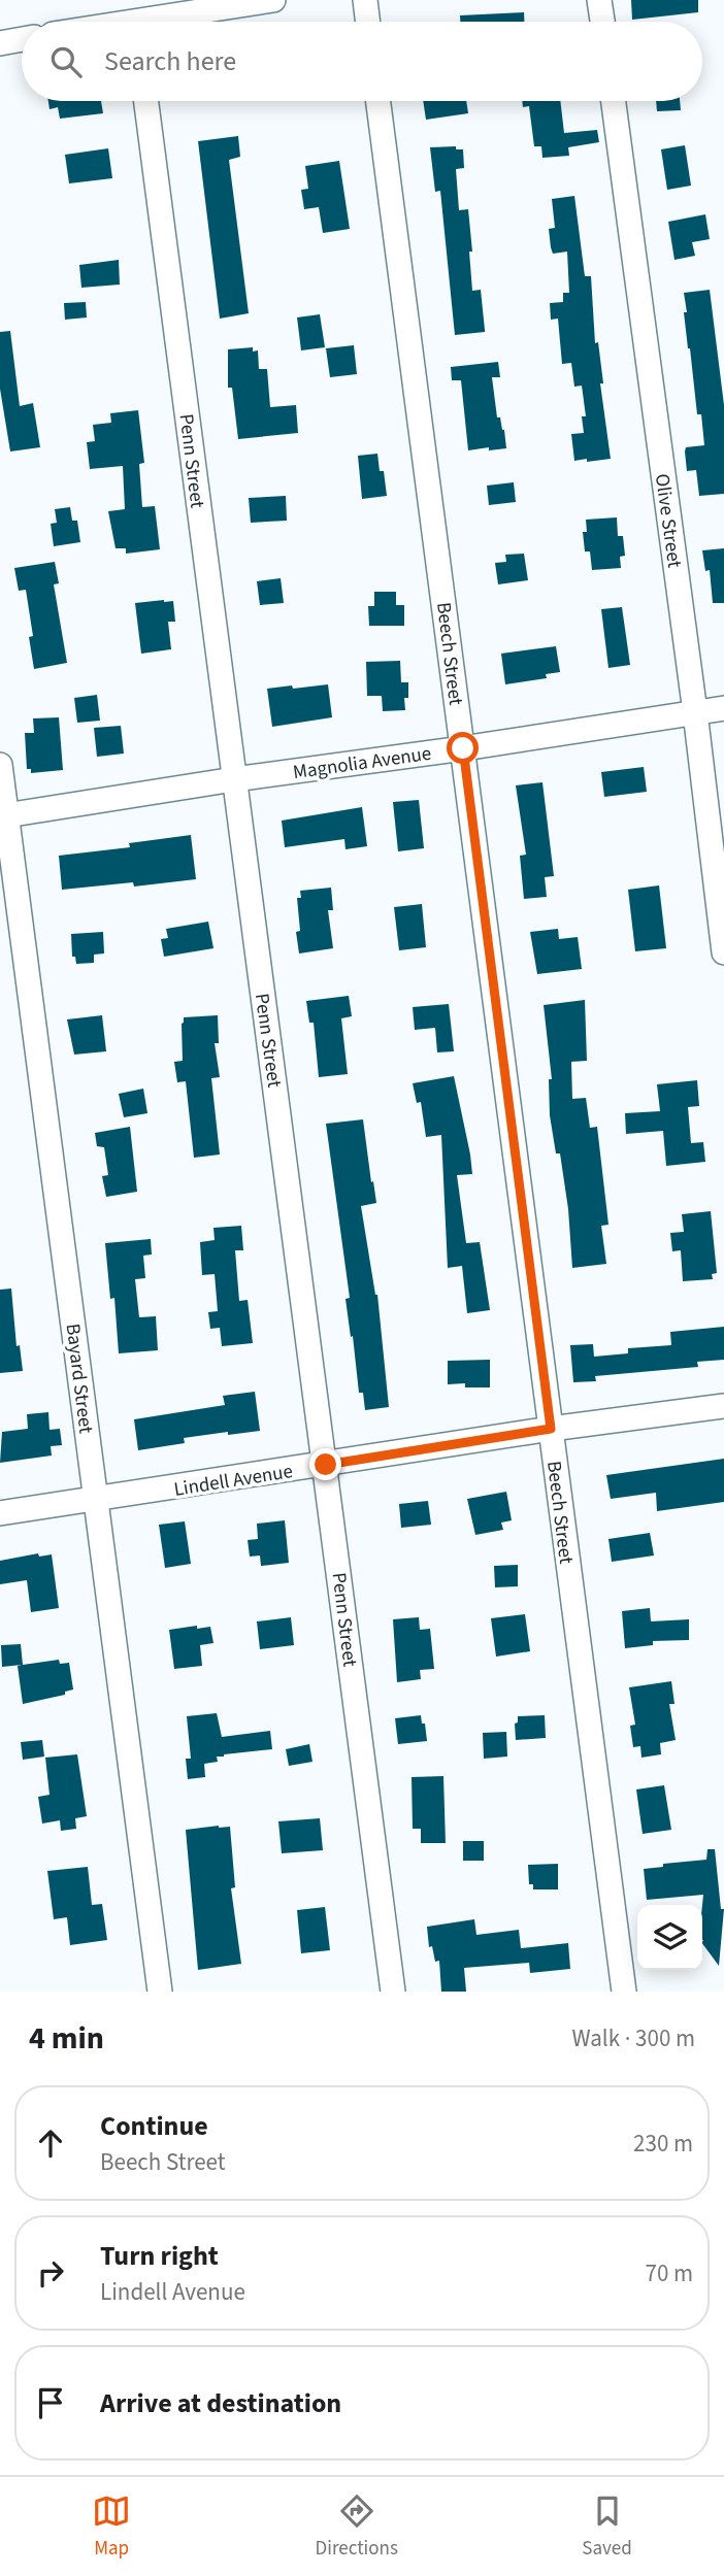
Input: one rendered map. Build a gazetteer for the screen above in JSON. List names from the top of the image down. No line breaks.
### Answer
{"streets":{"street":["Penn Street","Olive Street","Beech Street","Magnolia Avenue","Bayard Street","Lindell Avenue"]},"crossings":[["Penn Street","Magnolia Avenue"],["Penn Street","Lindell Avenue"],["Olive Street","Magnolia Avenue"],["Beech Street","Magnolia Avenue"],["Beech Street","Lindell Avenue"],["Magnolia Avenue","Bayard Street"],["Bayard Street","Lindell Avenue"]],"page":{"search":"Search here","heading":["4 min","Walk · 300 m"],"list":[["Continue","Beech Street","230 m"],["Turn right","Lindell Avenue","70 m"],"Arrive at destination"],"nav":["Map","Directions","Saved"]}}
